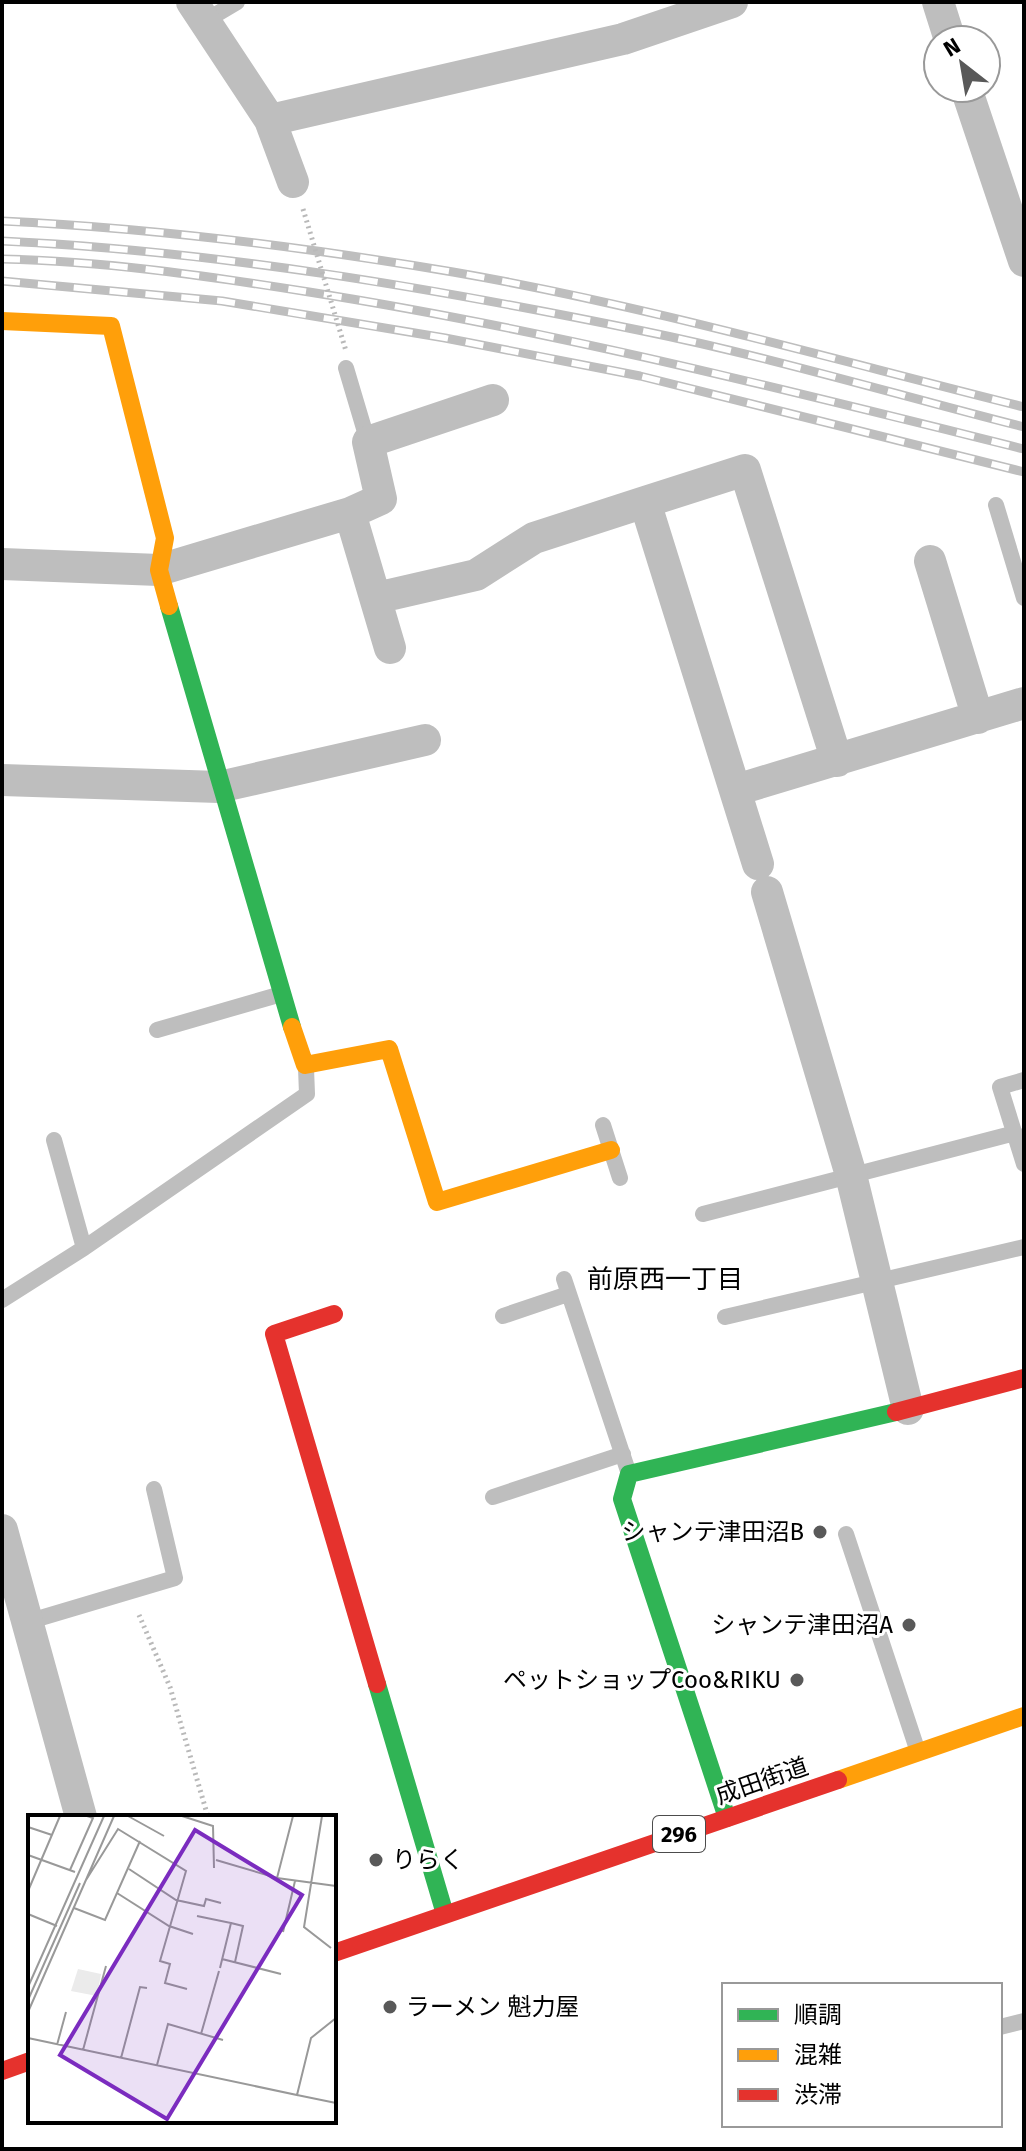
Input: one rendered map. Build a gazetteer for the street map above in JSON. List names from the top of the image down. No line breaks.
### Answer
{"streets":{"main road":["成田街道","296"]},"districts":["前原西一丁目"],"places":["シャンテ津田沼B","シャンテ津田沼A","ペットショップCoo&RIKU","りらく","ラーメン 魁力屋"],"legend":["順調","混雑","渋滞"],"north":"top left"}
